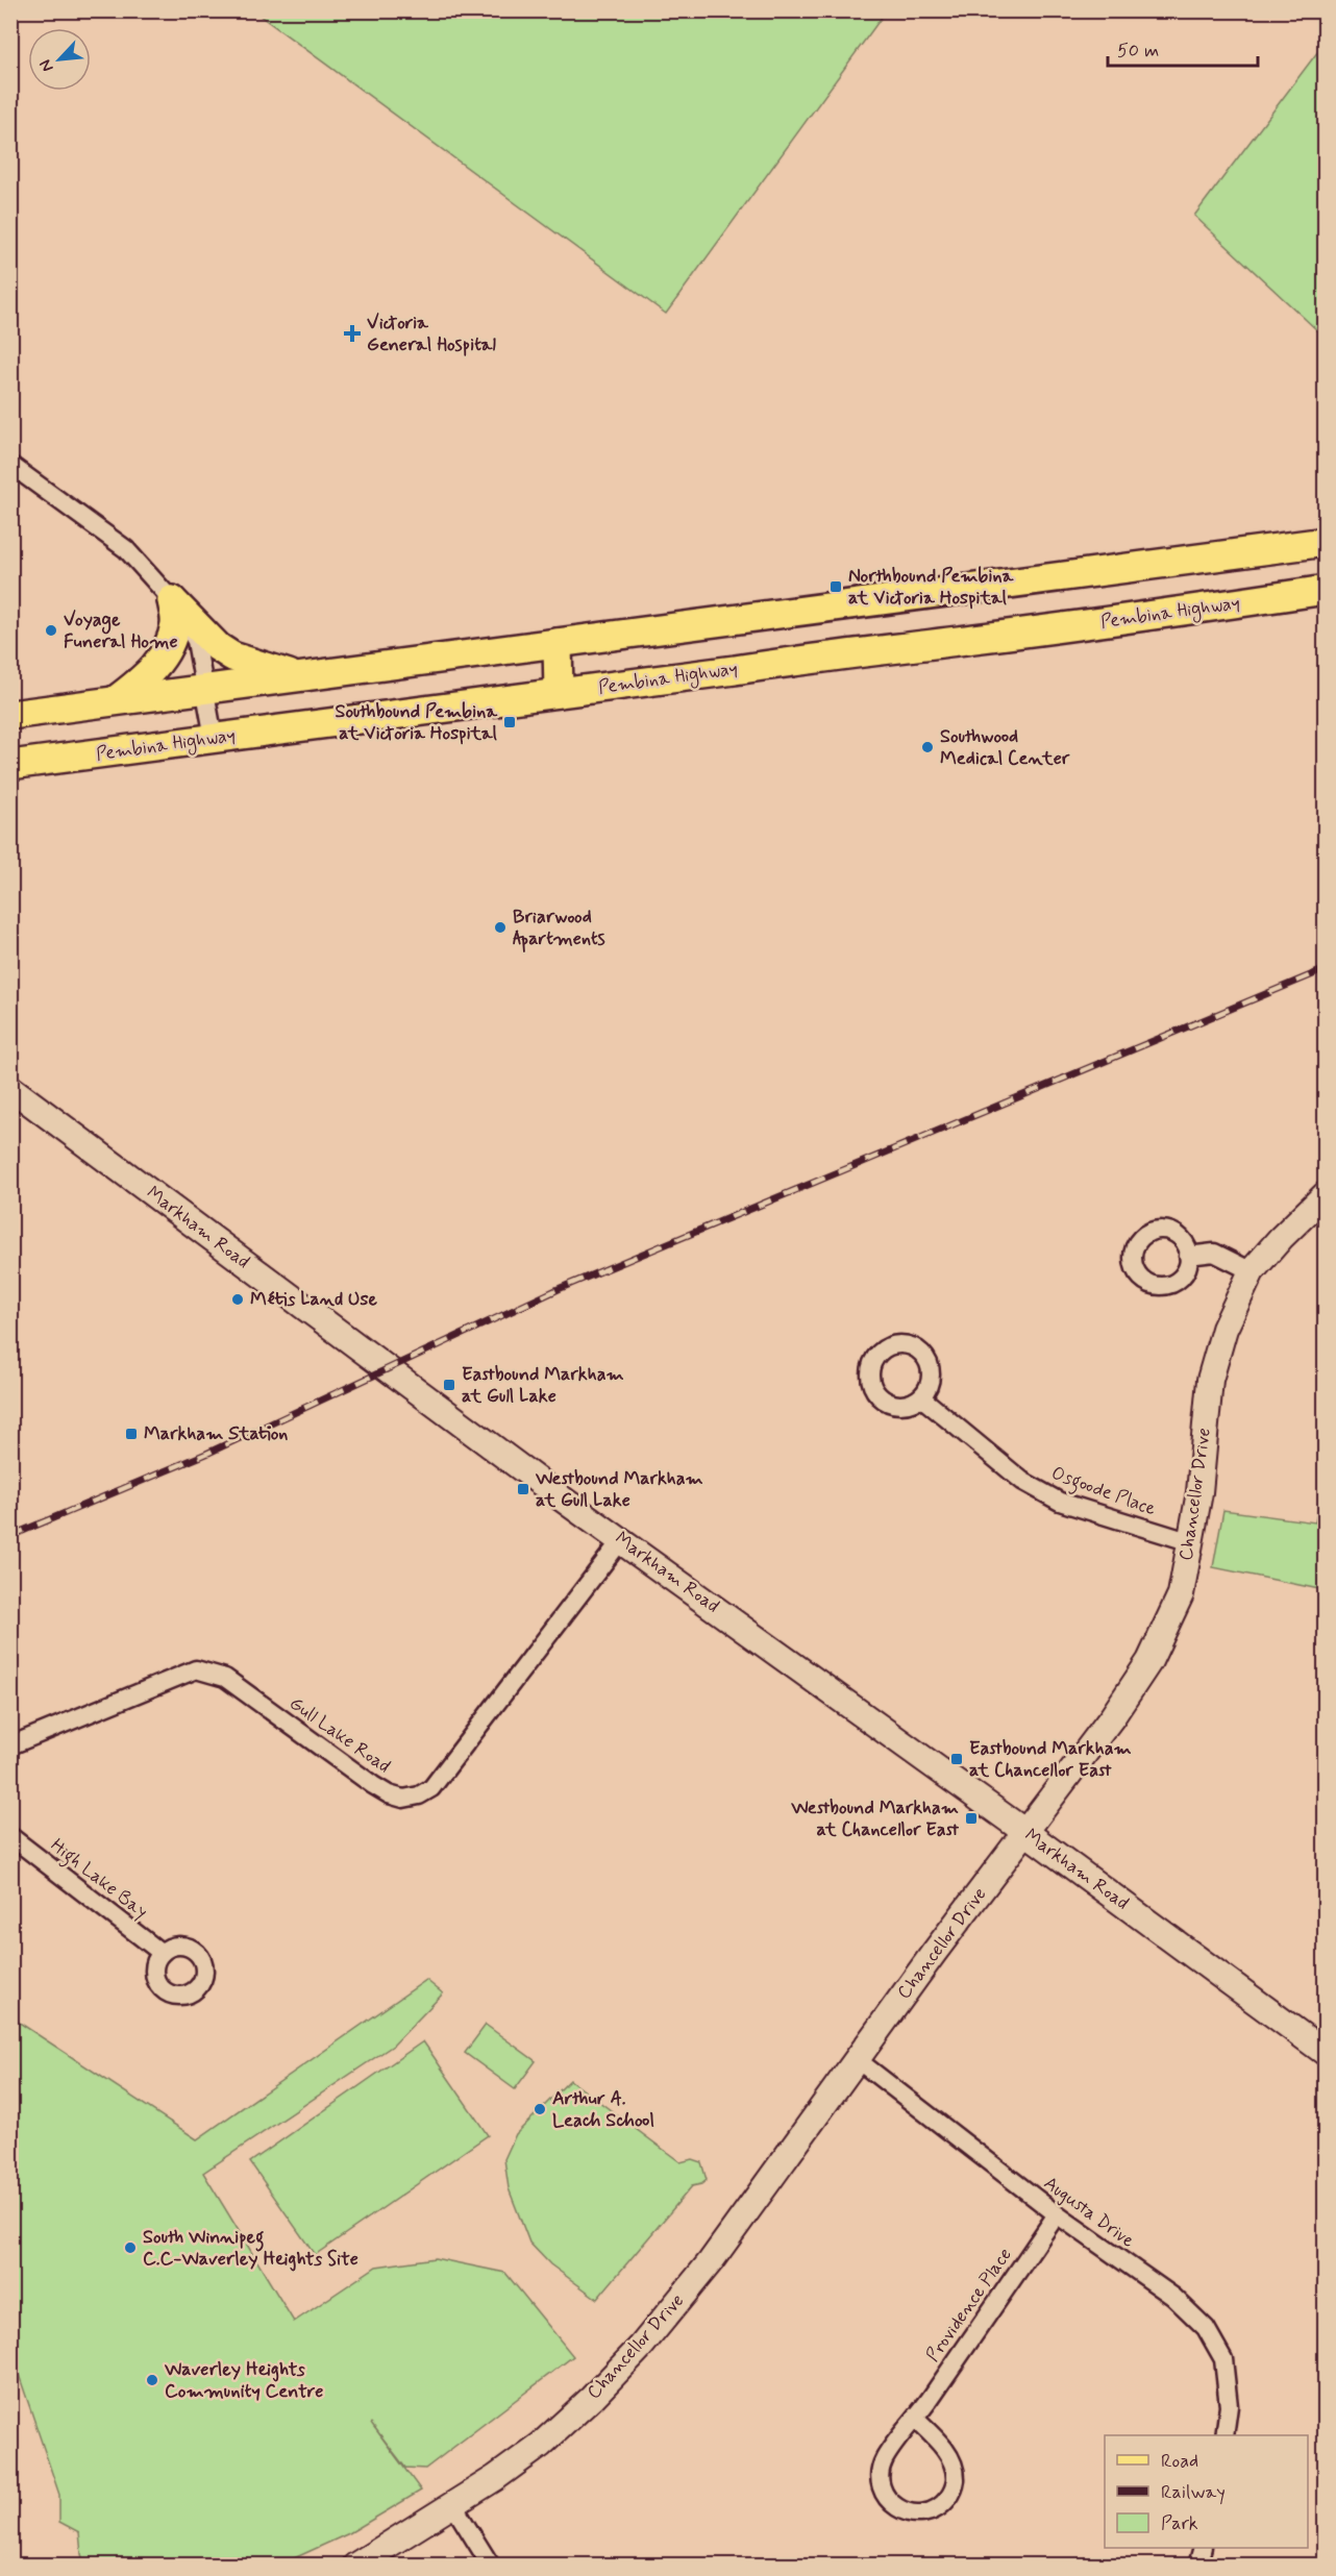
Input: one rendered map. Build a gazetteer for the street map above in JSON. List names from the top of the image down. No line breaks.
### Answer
{"streets":{"main road":["Pembina Highway"],"street":["Markham Road","Osgoode Place","Chancellor Drive","Gull Lake Road","High Lake Bay","Augusta Drive","Providence Place"]},"crossings":[["Markham Road","Chancellor Drive"],["Markham Road","Gull Lake Road"],["Osgoode Place","Chancellor Drive"],["Chancellor Drive","Augusta Drive"],["Augusta Drive","Providence Place"]],"places":{"health":["Victoria General Hospital"],"transit":["Northbound Pembina at Victoria Hospital","Southbound Pembina at Victoria Hospital","Eastbound Markham at Gull Lake","Markham Station","Westbound Markham at Gull Lake","Eastbound Markham at Chancellor East","Westbound Markham at Chancellor East"],"other":["Voyage Funeral Home","Southwood Medical Center","Briarwood Apartments","Métis Land Use","Arthur A. Leach School","South Winnipeg C.C-Waverley Heights Site","Waverley Heights Community Centre"]},"legend":["Road","Railway","Park"],"scale_bar":"50 m","north":"bottom left"}
